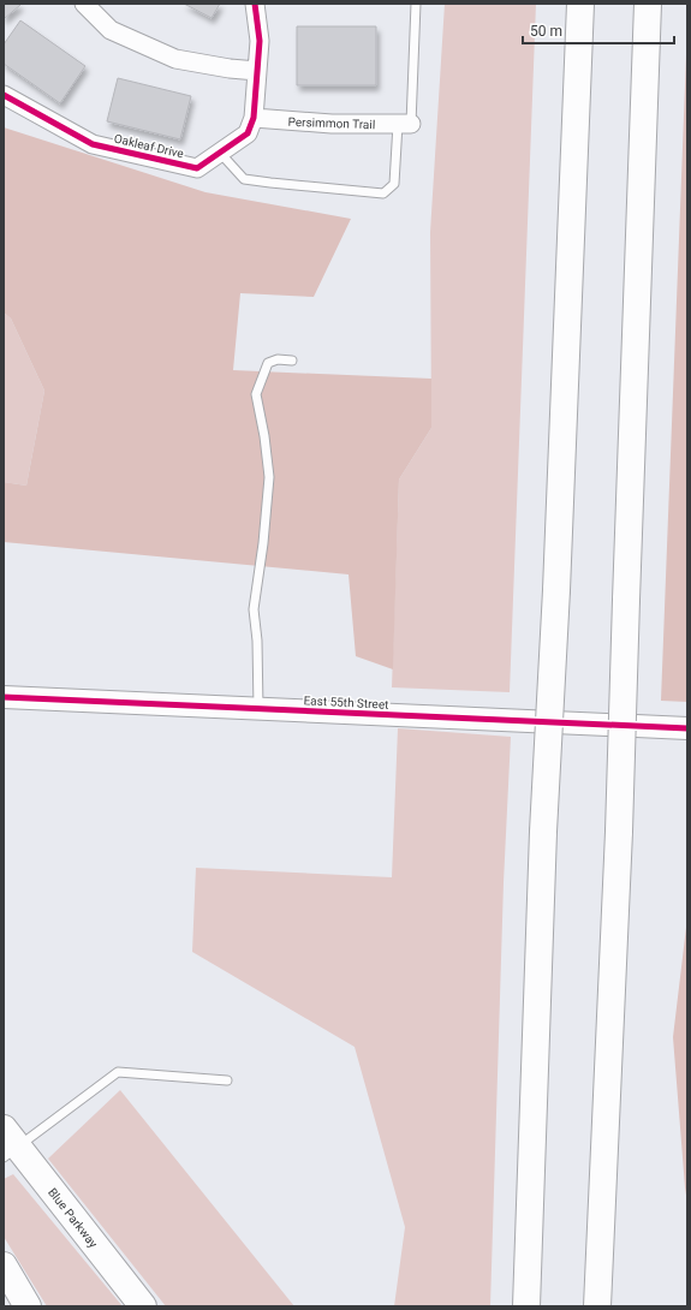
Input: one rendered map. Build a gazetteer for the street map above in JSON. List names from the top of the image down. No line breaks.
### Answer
{"streets":{"highway":["Blue Parkway"],"street":["Persimmon Trail","Oakleaf Drive","East 55th Street"]},"crossings":[["Persimmon Trail","Oakleaf Drive"]],"scale_bar":"50 m"}
